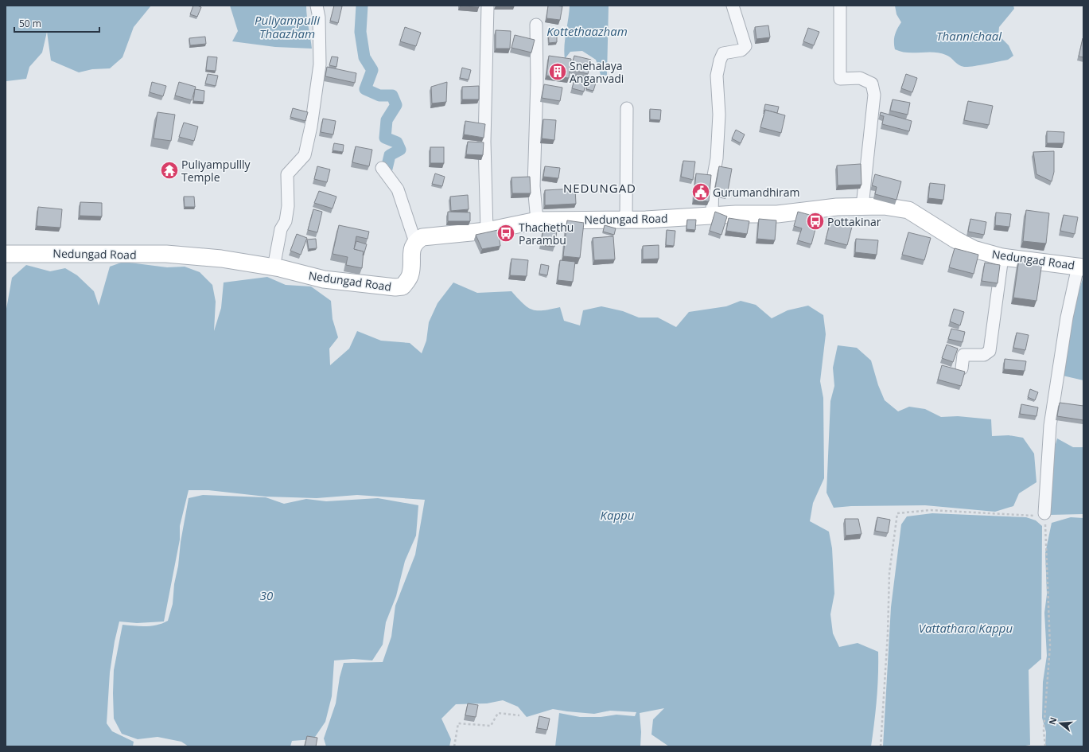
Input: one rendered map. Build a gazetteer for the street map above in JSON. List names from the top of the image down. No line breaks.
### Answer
{"streets":{"main road":["Nedungad Road"]},"districts":["NEDUNGAD"],"water":["Puliyampulli Thaazham","Kottethaazham","Thannichaal","Kappu","30","Vattathara Kappu"],"places":{"building":["Snehalaya Anganvadi"],"temple":["Puliyampullly Temple"],"public building":["Gurumandhiram"],"bus stop":["Pottakinar","Thachethu Parambu"]},"scale_bar":"50 m","north":"left"}
